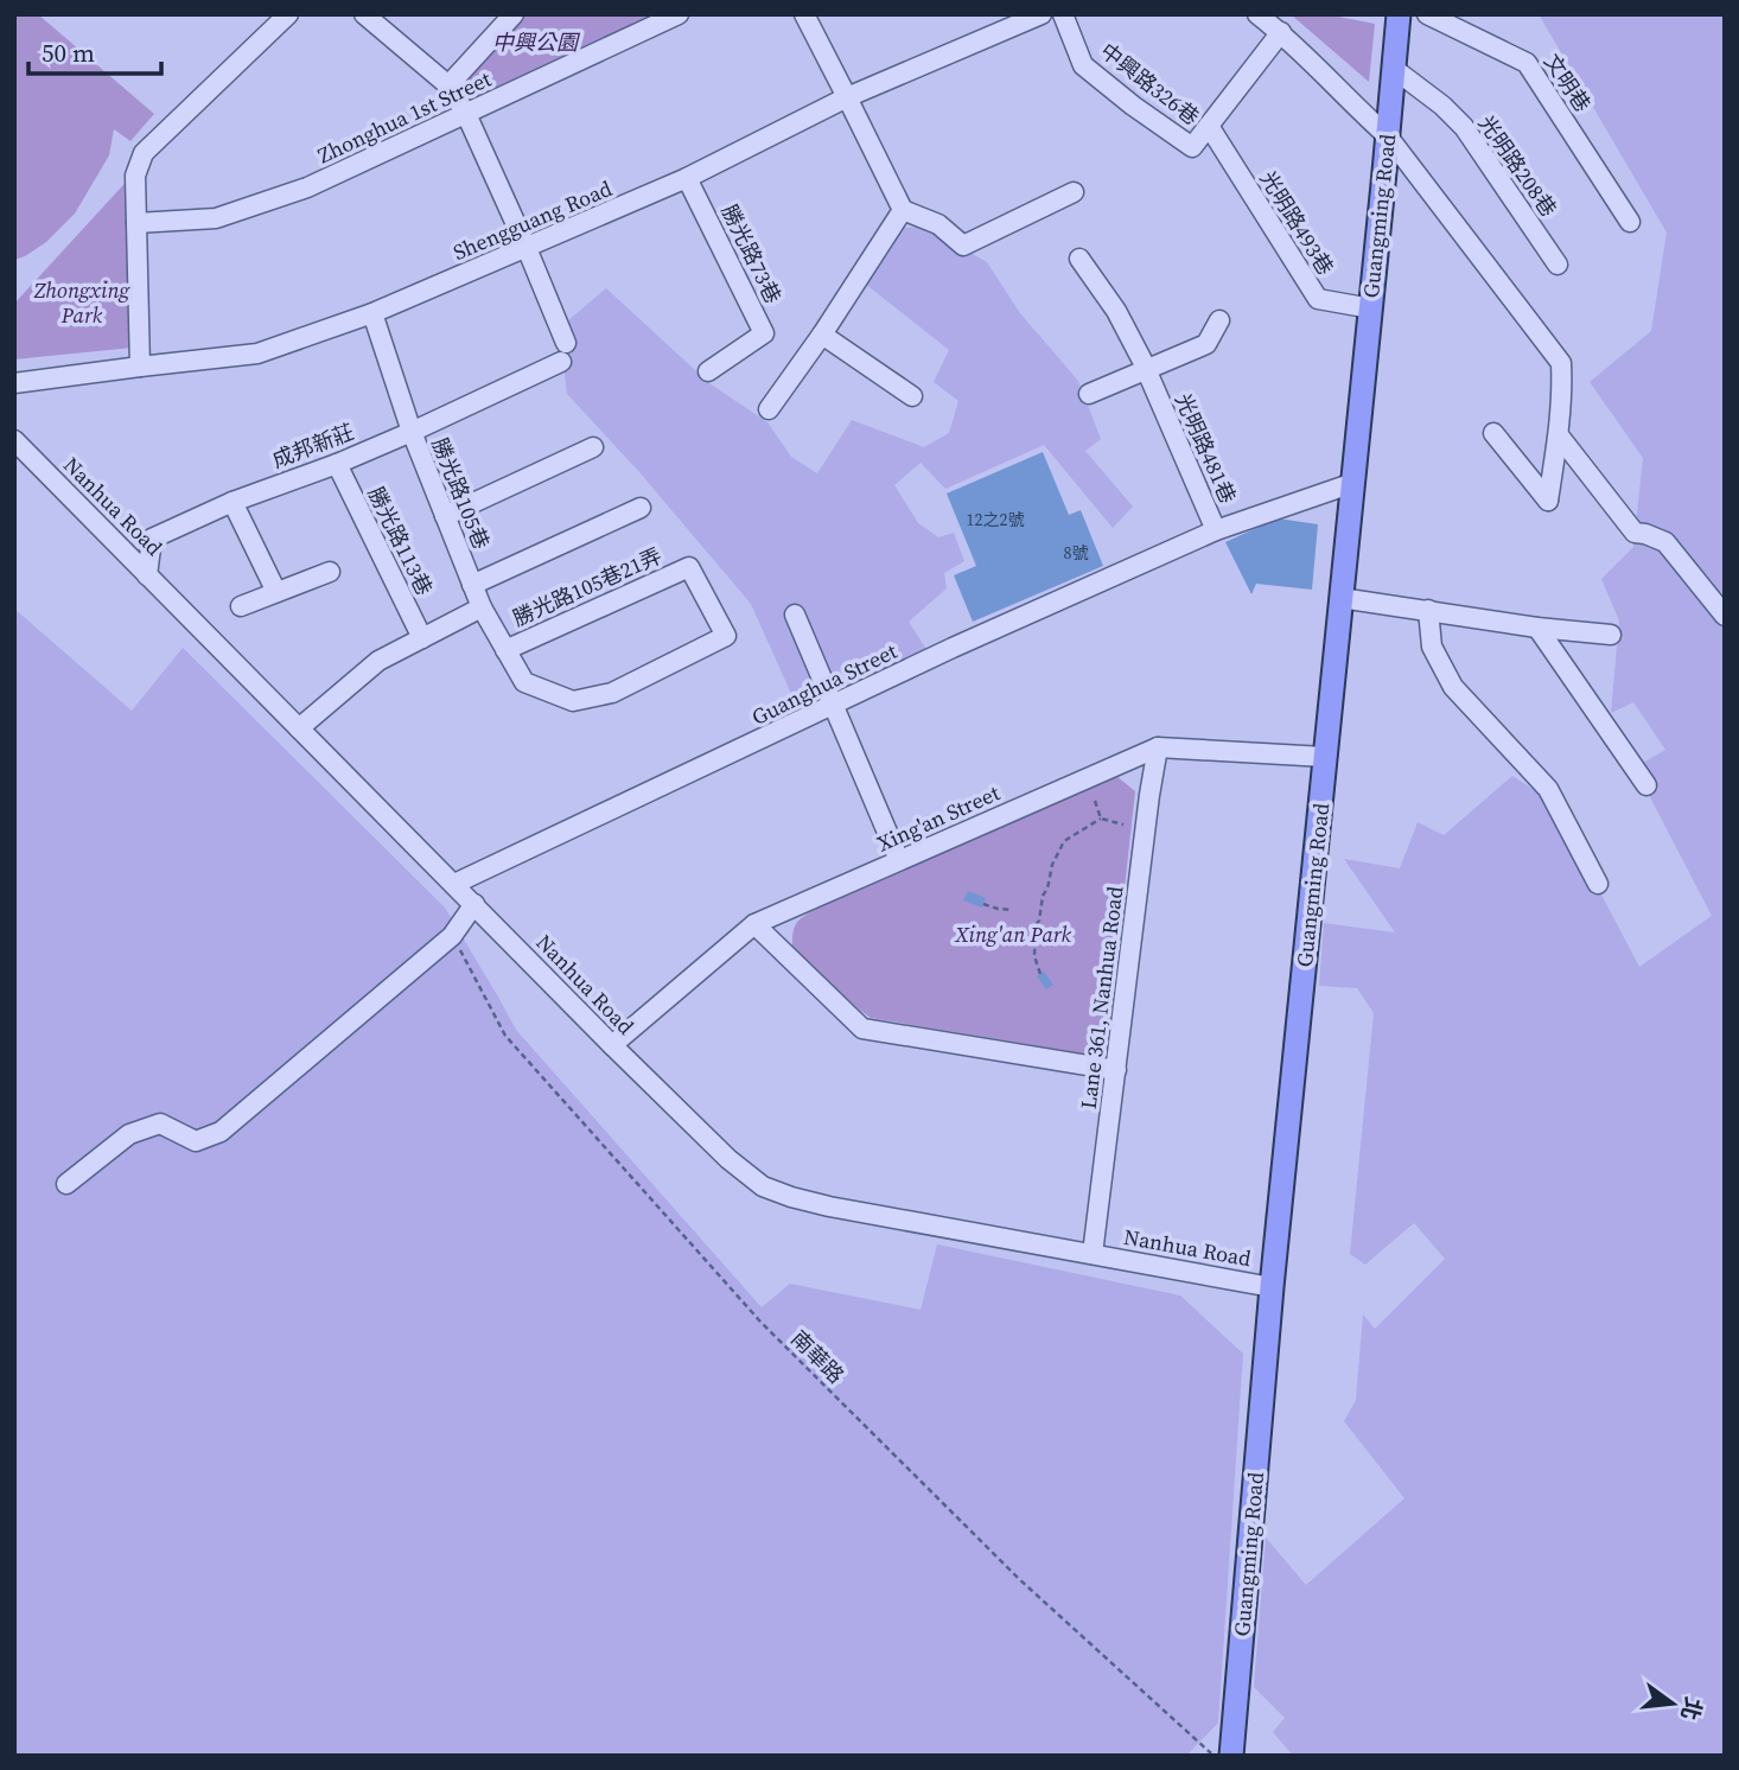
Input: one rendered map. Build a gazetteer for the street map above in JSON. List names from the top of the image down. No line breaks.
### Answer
{"streets":{"main road":["Guangming Road"],"street":["文明巷","中興路326巷","Zhonghua 1st Street","光明路208巷","Shengguang Road","光明路493巷","勝光路73巷","成邦新莊","光明路481巷","勝光路105巷","Nanhua Road","勝光路113巷","勝光路105巷21弄","Guanghua Street","Xing'an Street","Lane 361, Nanhua Road"],"path":["南華路"]},"crossings":[["中興路326巷","光明路493巷"],["光明路208巷","Guangming Road"],["Guangming Road","光明路493巷"],["Guangming Road","光明路481巷"],["Guangming Road","Nanhua Road"],["Guangming Road","Xing'an Street"],["Shengguang Road","勝光路73巷"],["Shengguang Road","成邦新莊"],["Shengguang Road","勝光路105巷"],["成邦新莊","勝光路105巷"],["成邦新莊","Nanhua Road"],["成邦新莊","勝光路113巷"],["光明路481巷","Guanghua Street"],["勝光路105巷","勝光路105巷21弄"],["Nanhua Road","Guanghua Street"],["Nanhua Road","Xing'an Street"],["Nanhua Road","Lane 361, Nanhua Road"],["Xing'an Street","Lane 361, Nanhua Road"]],"parks":["中興公園","Zhongxing Park","Xing'an Park"],"house_numbers":["12之2號","8號"],"scale_bar":"50 m","north":"right"}
